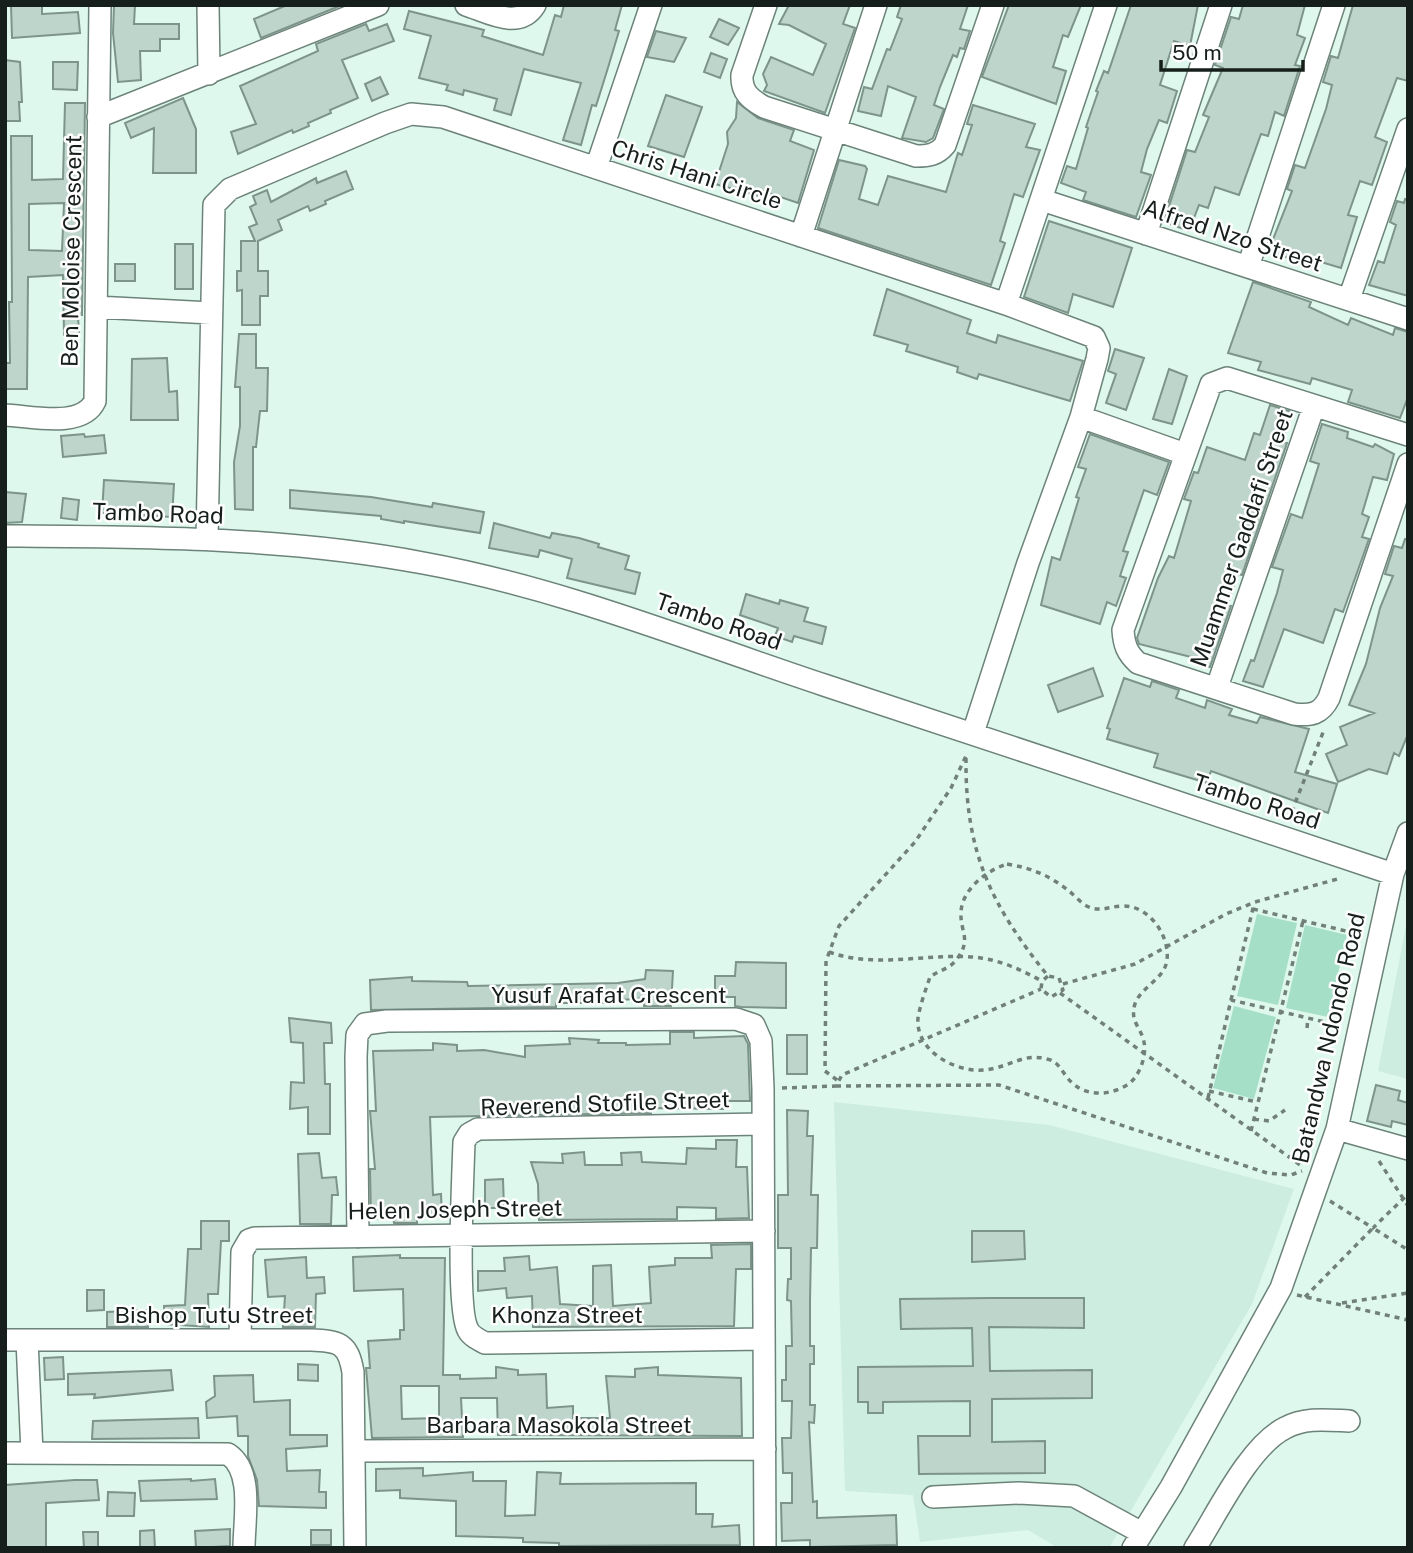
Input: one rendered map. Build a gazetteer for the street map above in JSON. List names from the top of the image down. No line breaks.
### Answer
{"streets":{"street":["Chris Hani Circle","Alfred Nzo Street","Ben Moloise Crescent","Tambo Road","Muammer Gaddafi Street","Yusuf Arafat Crescent","Batandwa Ndondo Road","Reverend Stofile Street","Helen Joseph Street","Bishop Tutu Street","Khonza Street","Barbara Masokola Street"]},"crossings":[["Chris Hani Circle","Tambo Road"],["Tambo Road","Batandwa Ndondo Road"],["Yusuf Arafat Crescent","Reverend Stofile Street"],["Yusuf Arafat Crescent","Helen Joseph Street"],["Yusuf Arafat Crescent","Khonza Street"],["Yusuf Arafat Crescent","Barbara Masokola Street"],["Reverend Stofile Street","Helen Joseph Street"],["Reverend Stofile Street","Khonza Street"],["Helen Joseph Street","Bishop Tutu Street"],["Helen Joseph Street","Khonza Street"],["Bishop Tutu Street","Barbara Masokola Street"]],"scale_bar":"50 m"}
